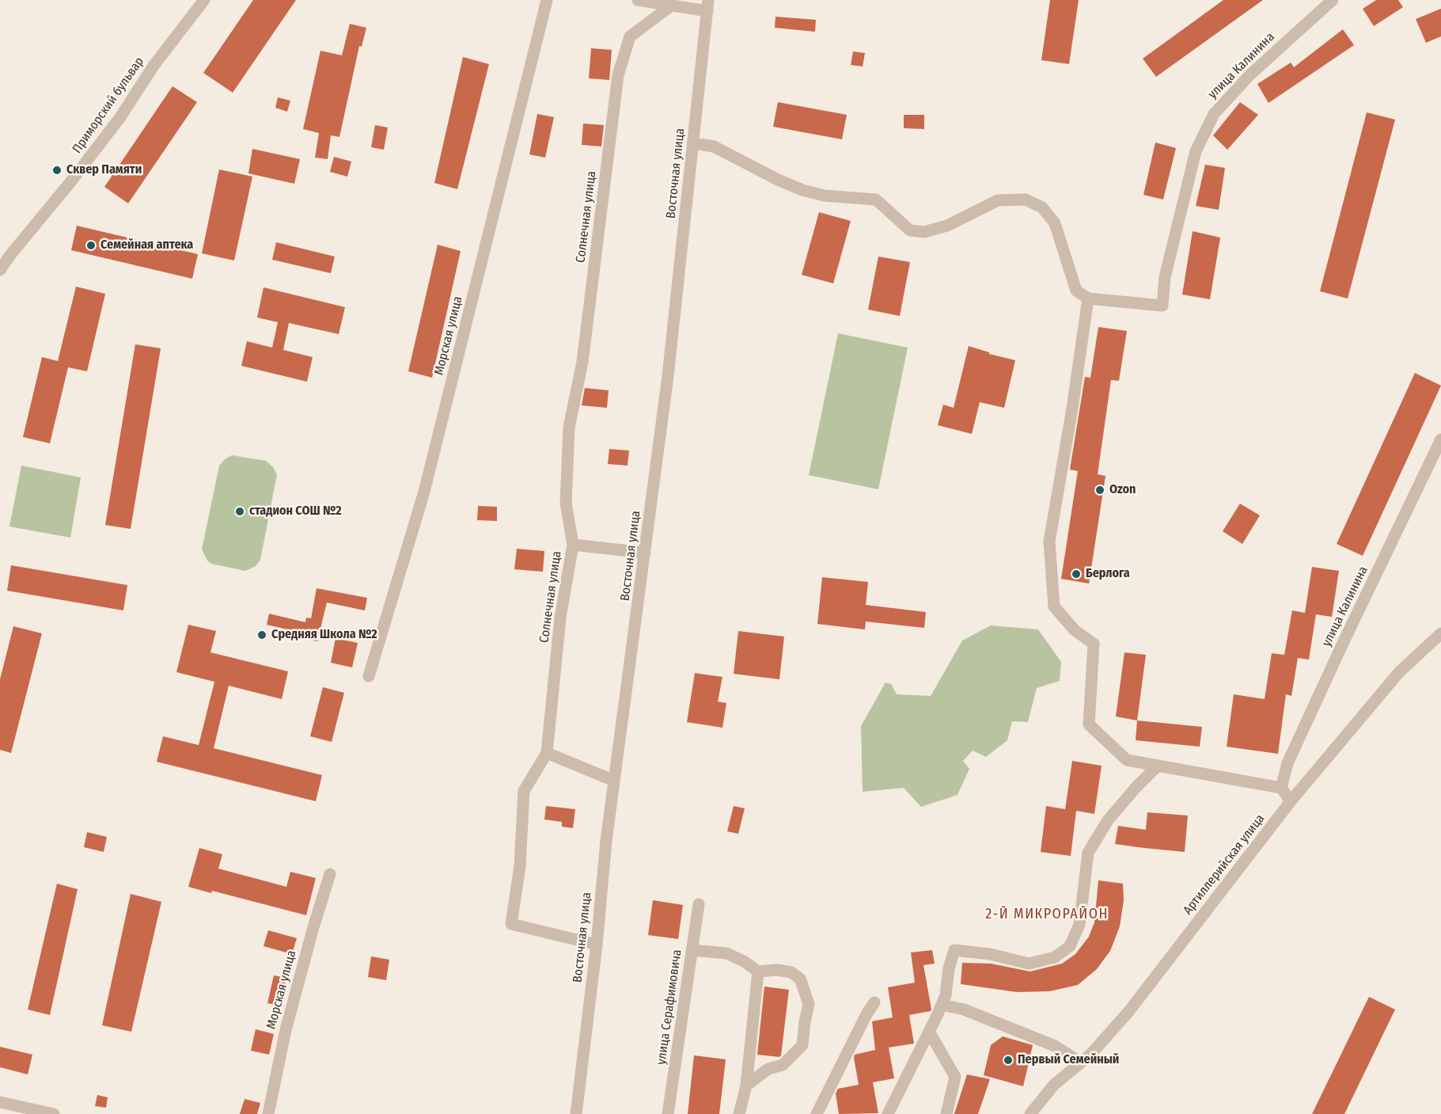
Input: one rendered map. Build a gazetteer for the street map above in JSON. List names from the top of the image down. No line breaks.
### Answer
{"streets":{"street":["улица Калинина","Приморский бульвар","Восточная улица","Солнечная улица","Морская улица","Артиллерийская улица","улица Серафимовича"]},"crossings":[["Восточная улица","Солнечная улица"]],"districts":["2-Й МИКРОРАЙОН"],"places":["Сквер Памяти","Семейная аптека","Ozon","стадион СОШ №2","Берлога","Средняя Школа №2","Первый Семейный"]}
